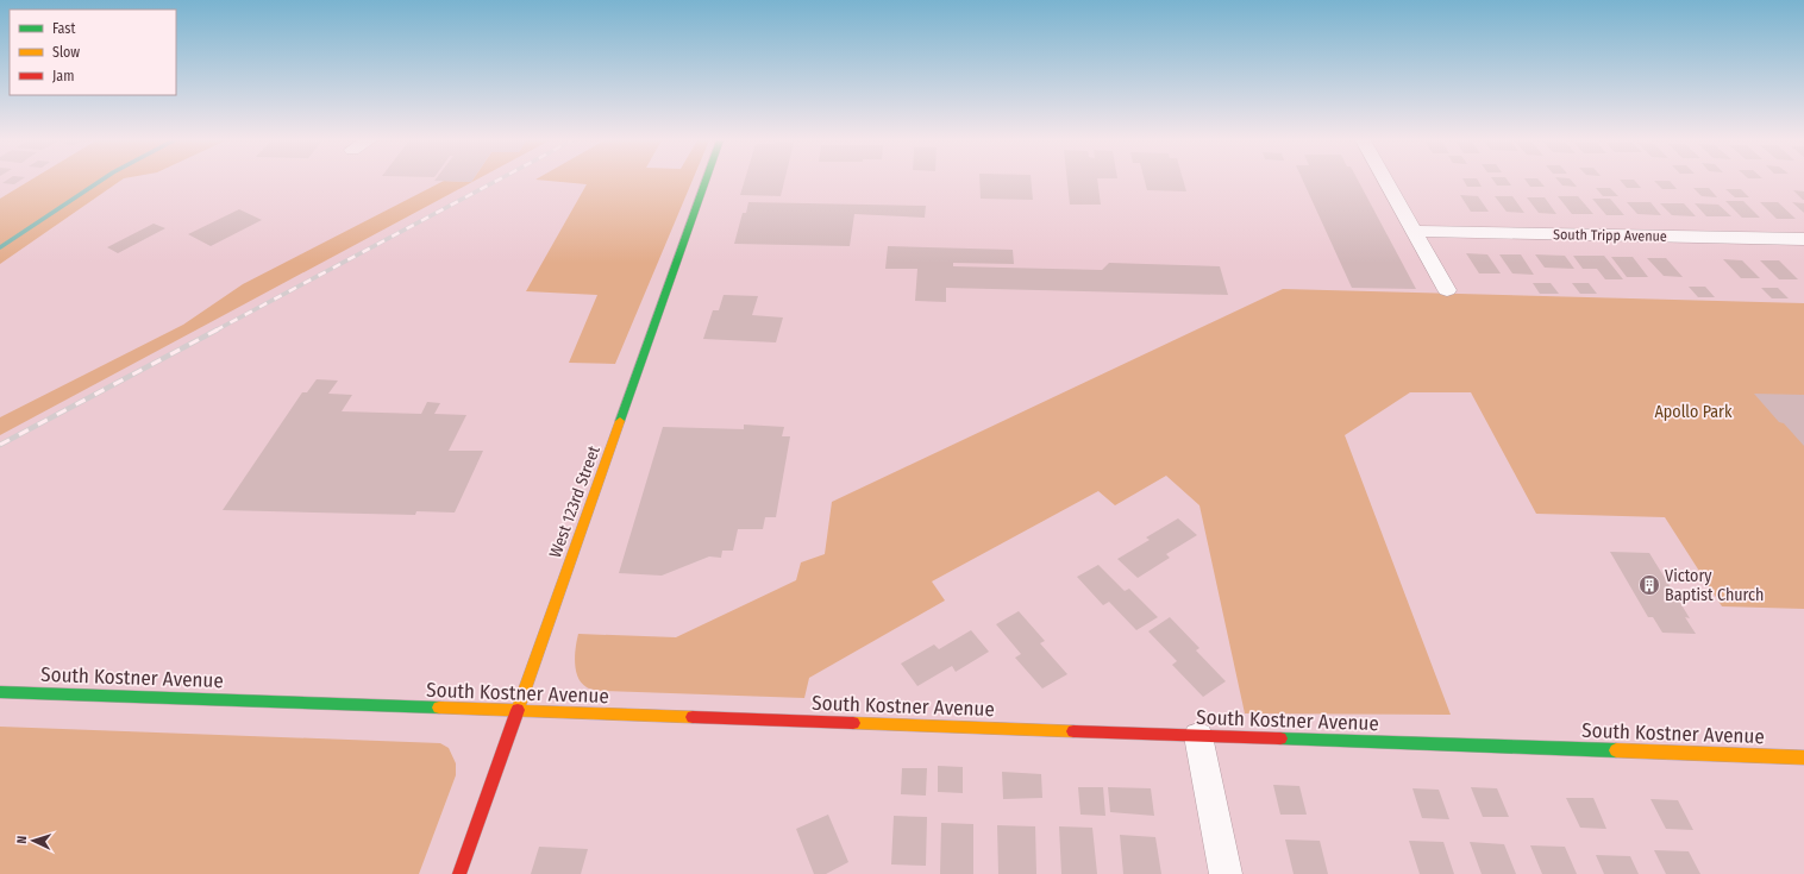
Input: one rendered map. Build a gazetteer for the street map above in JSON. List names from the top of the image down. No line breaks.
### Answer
{"streets":{"street":["South Tripp Avenue","West 123rd Street","South Kostner Avenue"]},"crossings":[["West 123rd Street","South Kostner Avenue"]],"parks":["Apollo Park"],"places":{"building":["Victory Baptist Church"]},"legend":["Fast","Slow","Jam"],"north":"left"}
